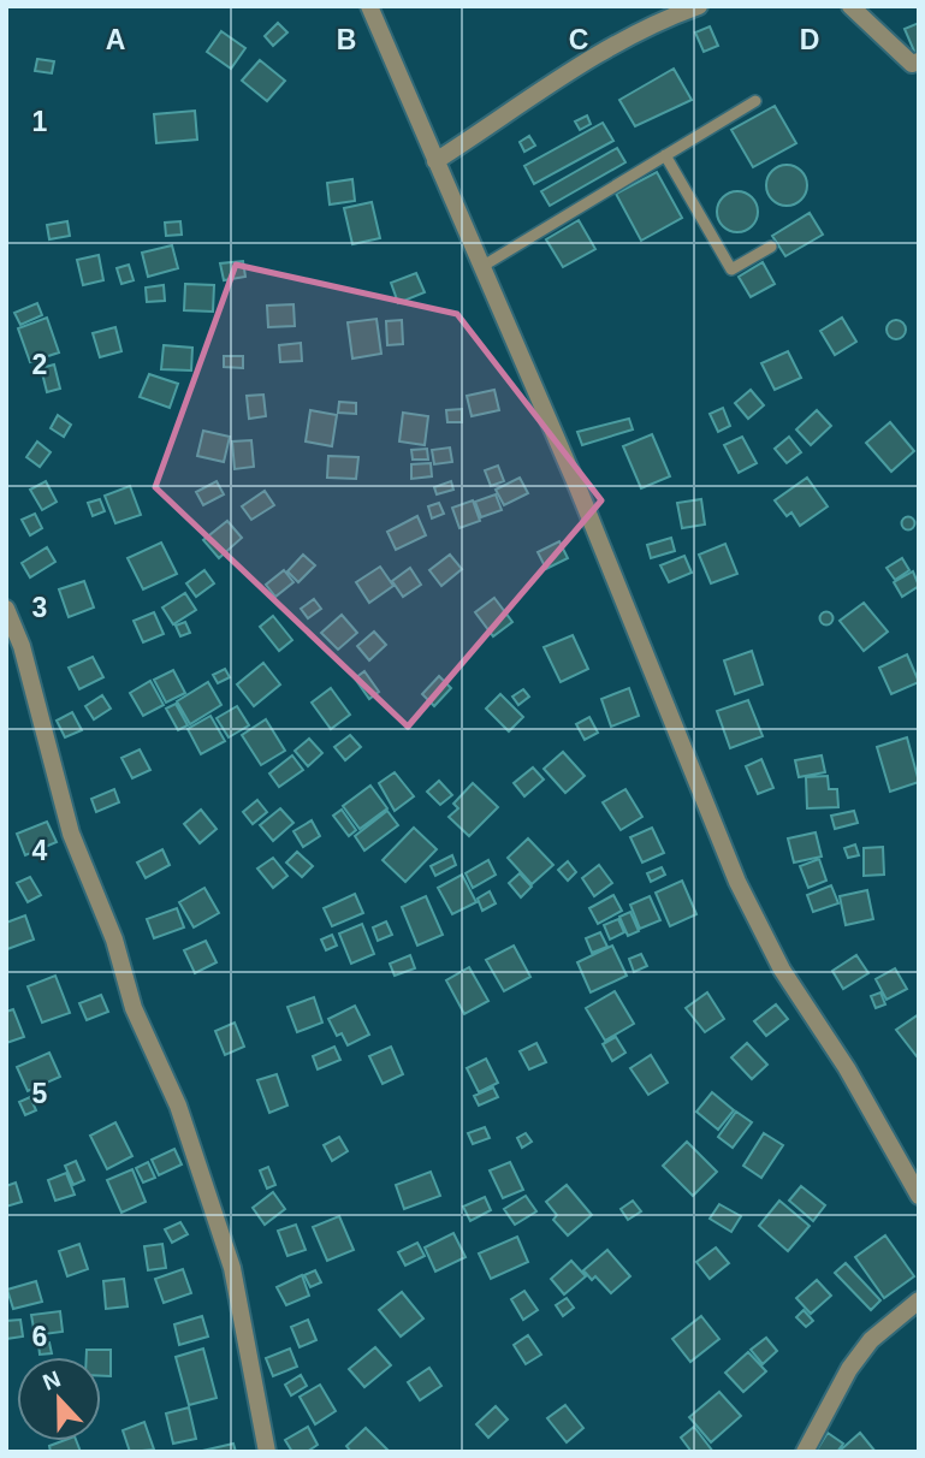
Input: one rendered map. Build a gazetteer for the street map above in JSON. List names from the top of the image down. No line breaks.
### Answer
{"north":"top","grid":{"columns":["A","B","C","D"],"rows":["1","2","3","4","5","6"]}}
